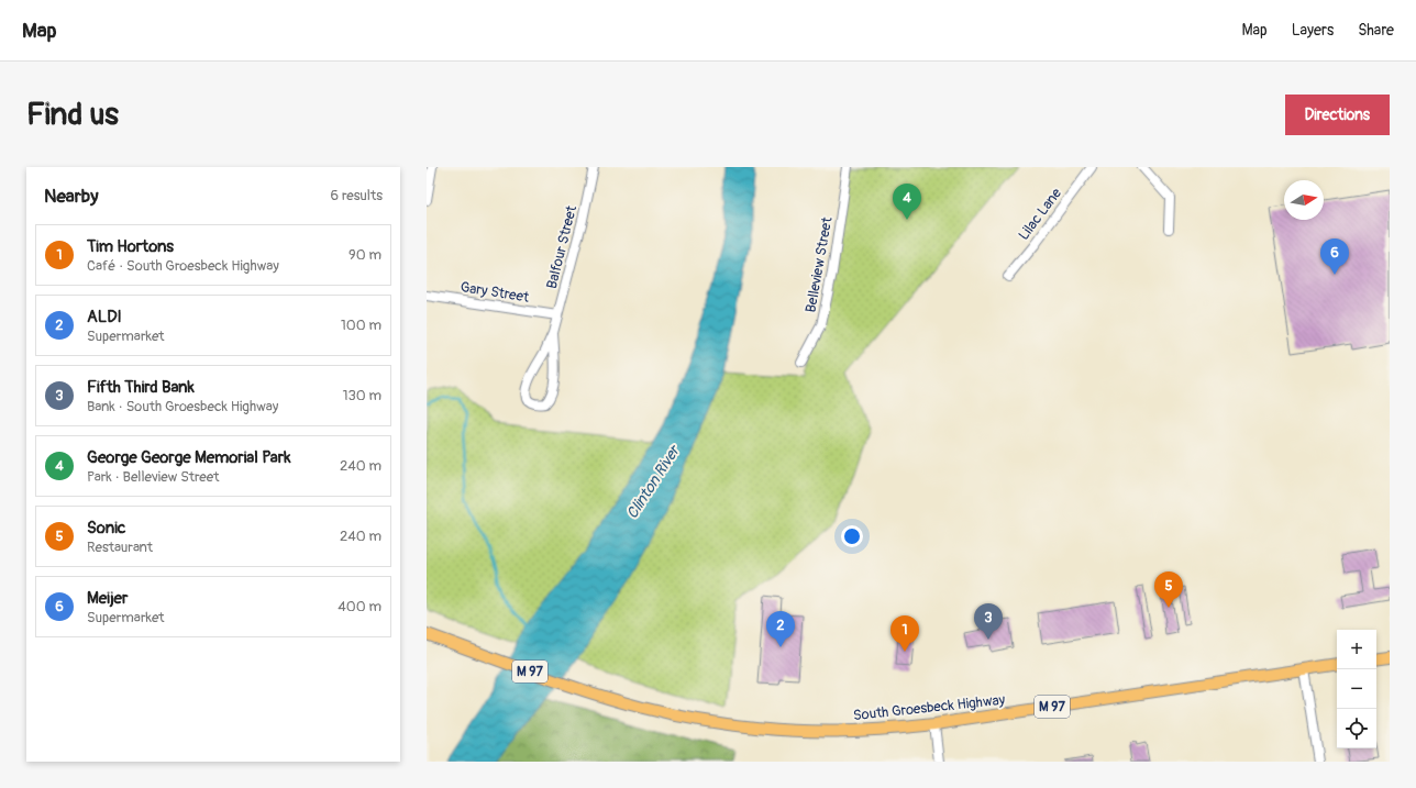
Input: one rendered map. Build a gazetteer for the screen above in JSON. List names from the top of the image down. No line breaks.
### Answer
{"streets":{"main road":["M 97","South Groesbeck Highway"],"street":["Lilac Lane","Balfour Street","Belleview Street","Gary Street"]},"crossings":[["Balfour Street","Gary Street"]],"water":["Clinton River"],"north":"right","page":{"header":"Map","nav":["Map","Layers","Share"],"buttons":"Directions","title":"Find us","heading":["Nearby","6 results"],"pins":["4","6","5","3","2","1"],"list":[{"mark":"1","name":"Tim Hortons","note":"Café · South Groesbeck Highway","value":"90 m"},{"mark":"2","name":"ALDI","note":"Supermarket","value":"100 m"},{"mark":"3","name":"Fifth Third Bank","note":"Bank · South Groesbeck Highway","value":"130 m"},{"mark":"4","name":"George George Memorial Park","note":"Park · Belleview Street","value":"240 m"},{"mark":"5","name":"Sonic","note":"Restaurant","value":"240 m"},{"mark":"6","name":"Meijer","note":"Supermarket","value":"400 m"}],"map_buttons":["+","−"]}}
